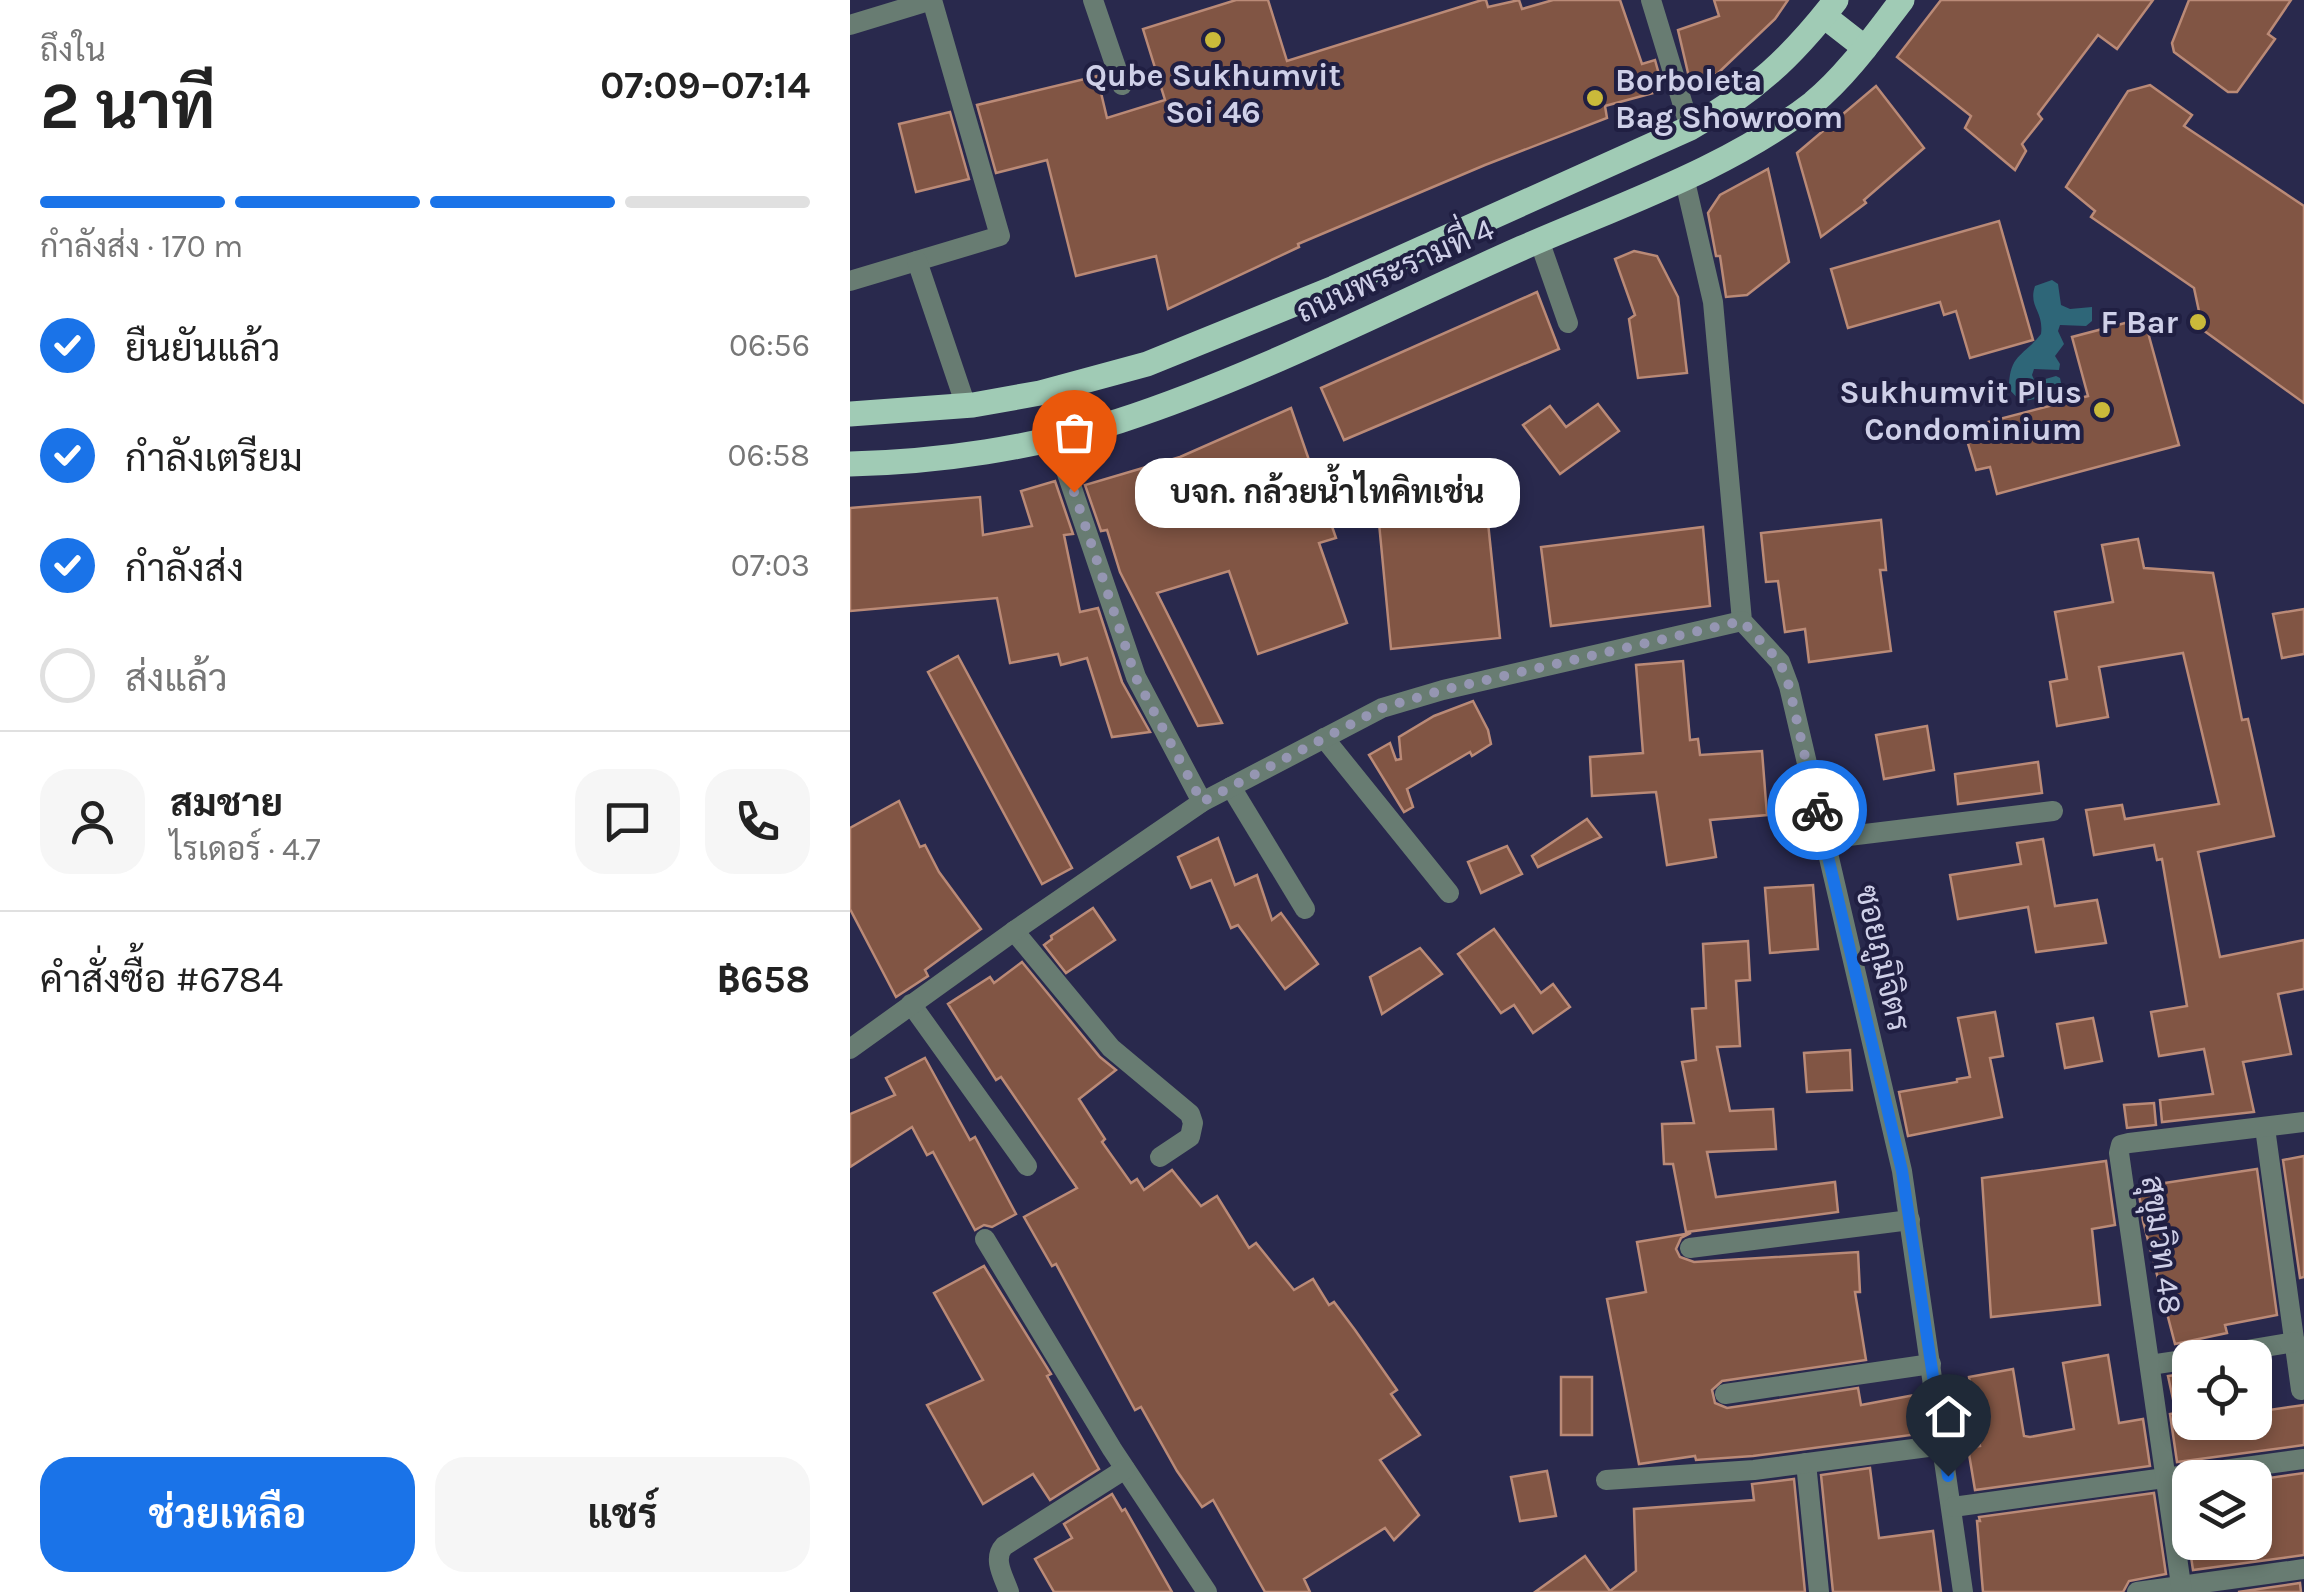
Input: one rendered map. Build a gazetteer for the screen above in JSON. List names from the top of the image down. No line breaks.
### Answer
{"streets":{"main road":["ถนนพระรามที่ 4"],"street":["ซอยภูมิจิตร","สุขุมวิท 48"]},"places":["Qube Sukhumvit Soi 46","Borboleta Bag Showroom","F Bar","Sukhumvit Plus Condominium","บจก. กล้วยน้ำไทคิทเช่น"],"page":{"heading":["2 นาที","ถึงใน","07:09–07:14"],"panel":["สมชาย","ไรเดอร์ · 4.7","คำสั่งซื้อ #6784","฿658"],"bar":"กำลังส่ง · 170 m","list":[["ยืนยันแล้ว","06:56"],["กำลังเตรียม","06:58"],["กำลังส่ง","07:03"],"ส่งแล้ว"],"bubble":"บจก. กล้วยน้ำไทคิทเช่น","buttons":["ช่วยเหลือ","แชร์"]}}
